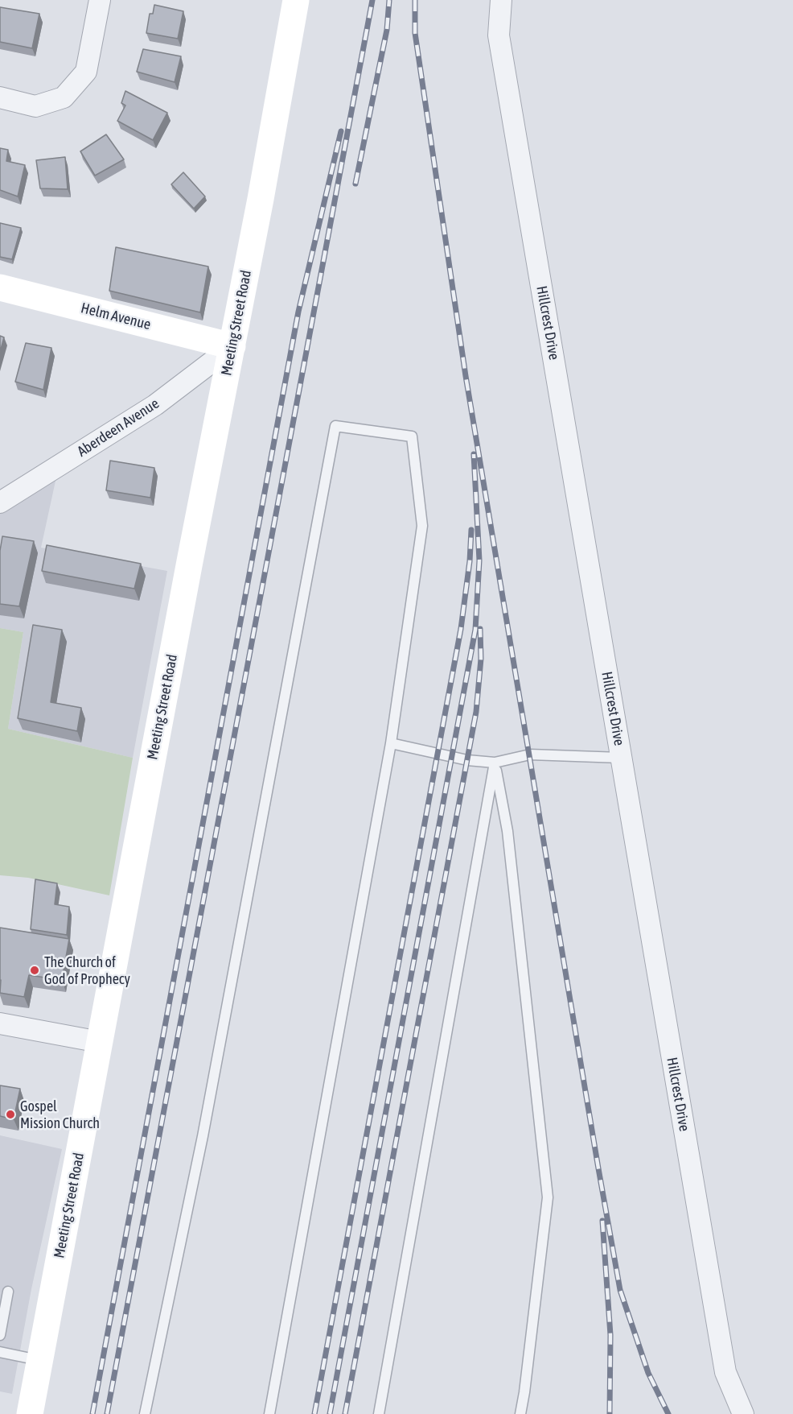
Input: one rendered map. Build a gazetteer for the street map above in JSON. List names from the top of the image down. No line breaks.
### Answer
{"streets":{"street":["Helm Avenue","Meeting Street Road","Hillcrest Drive","Aberdeen Avenue"]},"crossings":[["Helm Avenue","Meeting Street Road"],["Helm Avenue","Aberdeen Avenue"],["Meeting Street Road","Aberdeen Avenue"]],"places":["The Church of God of Prophecy","Gospel Mission Church"]}
